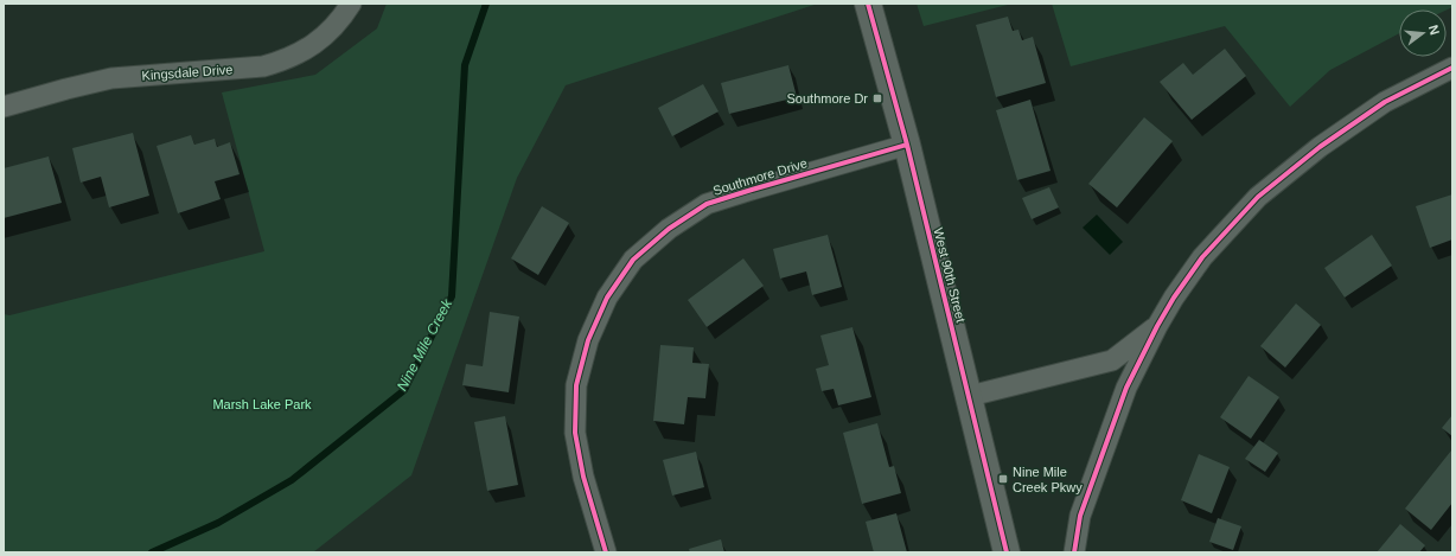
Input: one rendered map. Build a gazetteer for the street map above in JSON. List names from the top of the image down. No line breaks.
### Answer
{"streets":{"street":["Kingsdale Drive","Southmore Drive","West 90th Street"]},"crossings":[["Southmore Drive","West 90th Street"]],"water":["Nine Mile Creek"],"parks":["Marsh Lake Park"],"places":{"transit":["Southmore Dr","Nine Mile Creek Pkwy"]},"north":"right"}
